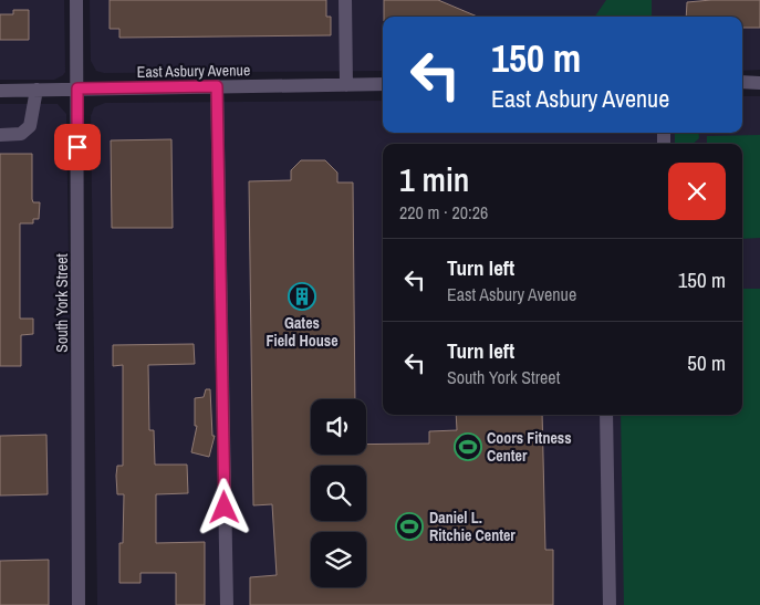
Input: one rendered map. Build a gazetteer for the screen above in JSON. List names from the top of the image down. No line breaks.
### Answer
{"streets":{"street":["East Asbury Avenue","South York Street"]},"crossings":[["East Asbury Avenue","South York Street"]],"places":{"building":["Gates Field House"],"sports":["Coors Fitness Center","Daniel L. Ritchie Center"]},"page":{"turn":["150 m","East Asbury Avenue"],"heading":["1 min","220 m · 20:26"],"list":[{"name":"Turn left","note":"East Asbury Avenue","value":"150 m"},{"name":"Turn left","note":"South York Street","value":"50 m"}]}}
